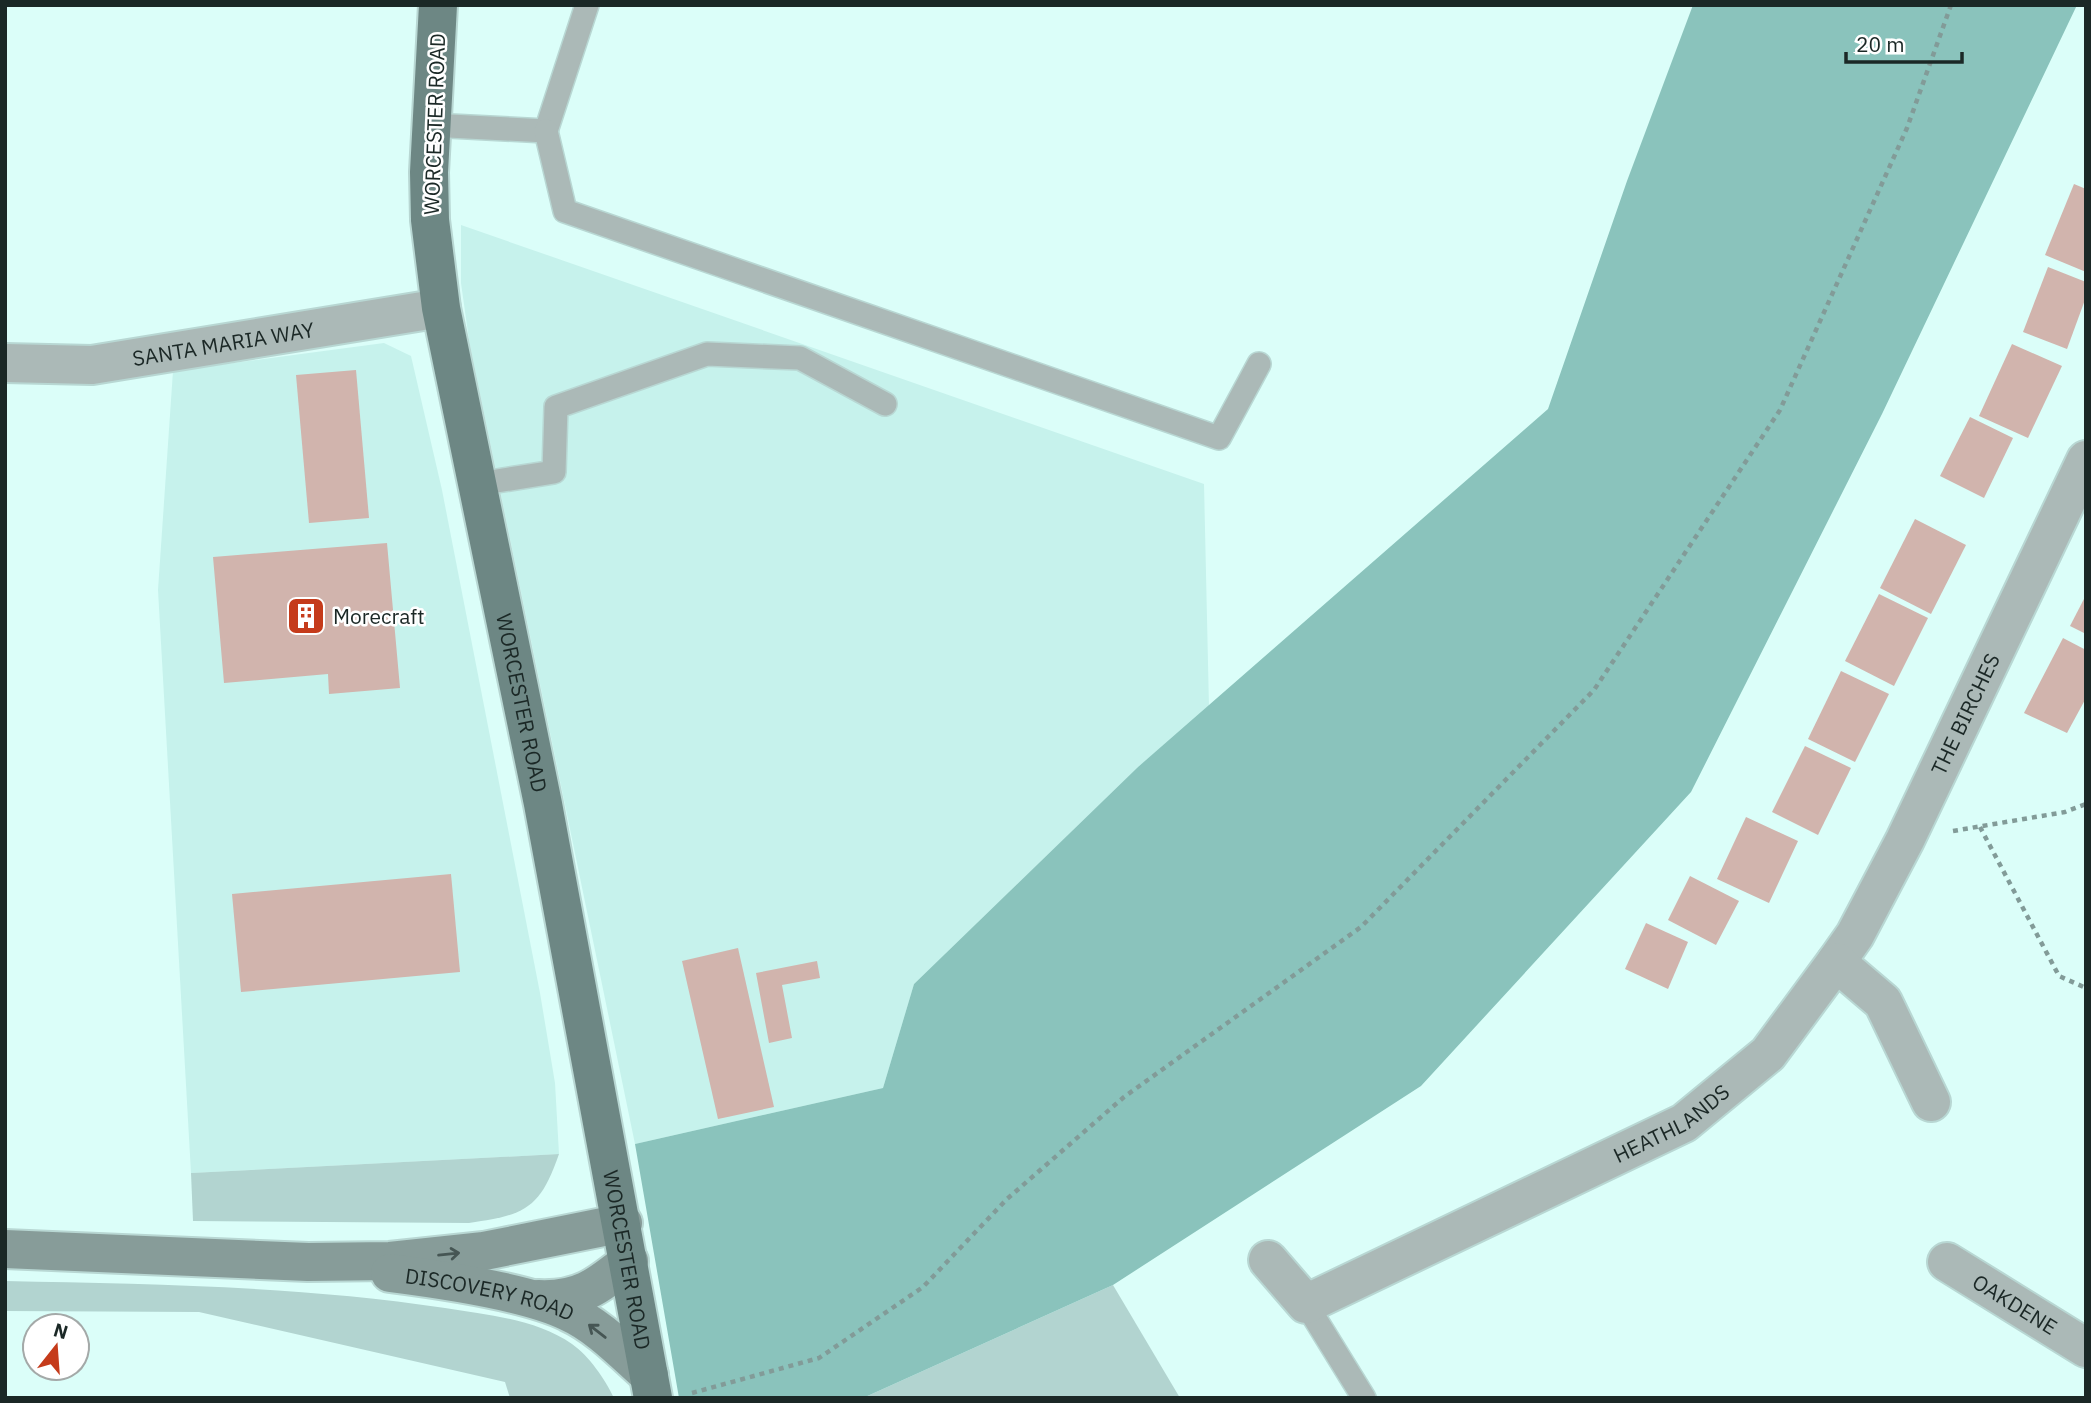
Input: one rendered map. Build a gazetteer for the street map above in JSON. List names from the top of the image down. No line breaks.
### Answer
{"streets":{"main road":["WORCESTER ROAD"],"street":["SANTA MARIA WAY","THE BIRCHES","HEATHLANDS","DISCOVERY ROAD","OAKDENE"]},"crossings":[["WORCESTER ROAD","SANTA MARIA WAY"],["WORCESTER ROAD","DISCOVERY ROAD"],["THE BIRCHES","HEATHLANDS"]],"places":{"building":["Morecraft"]},"scale_bar":"20 m","north":"top"}
